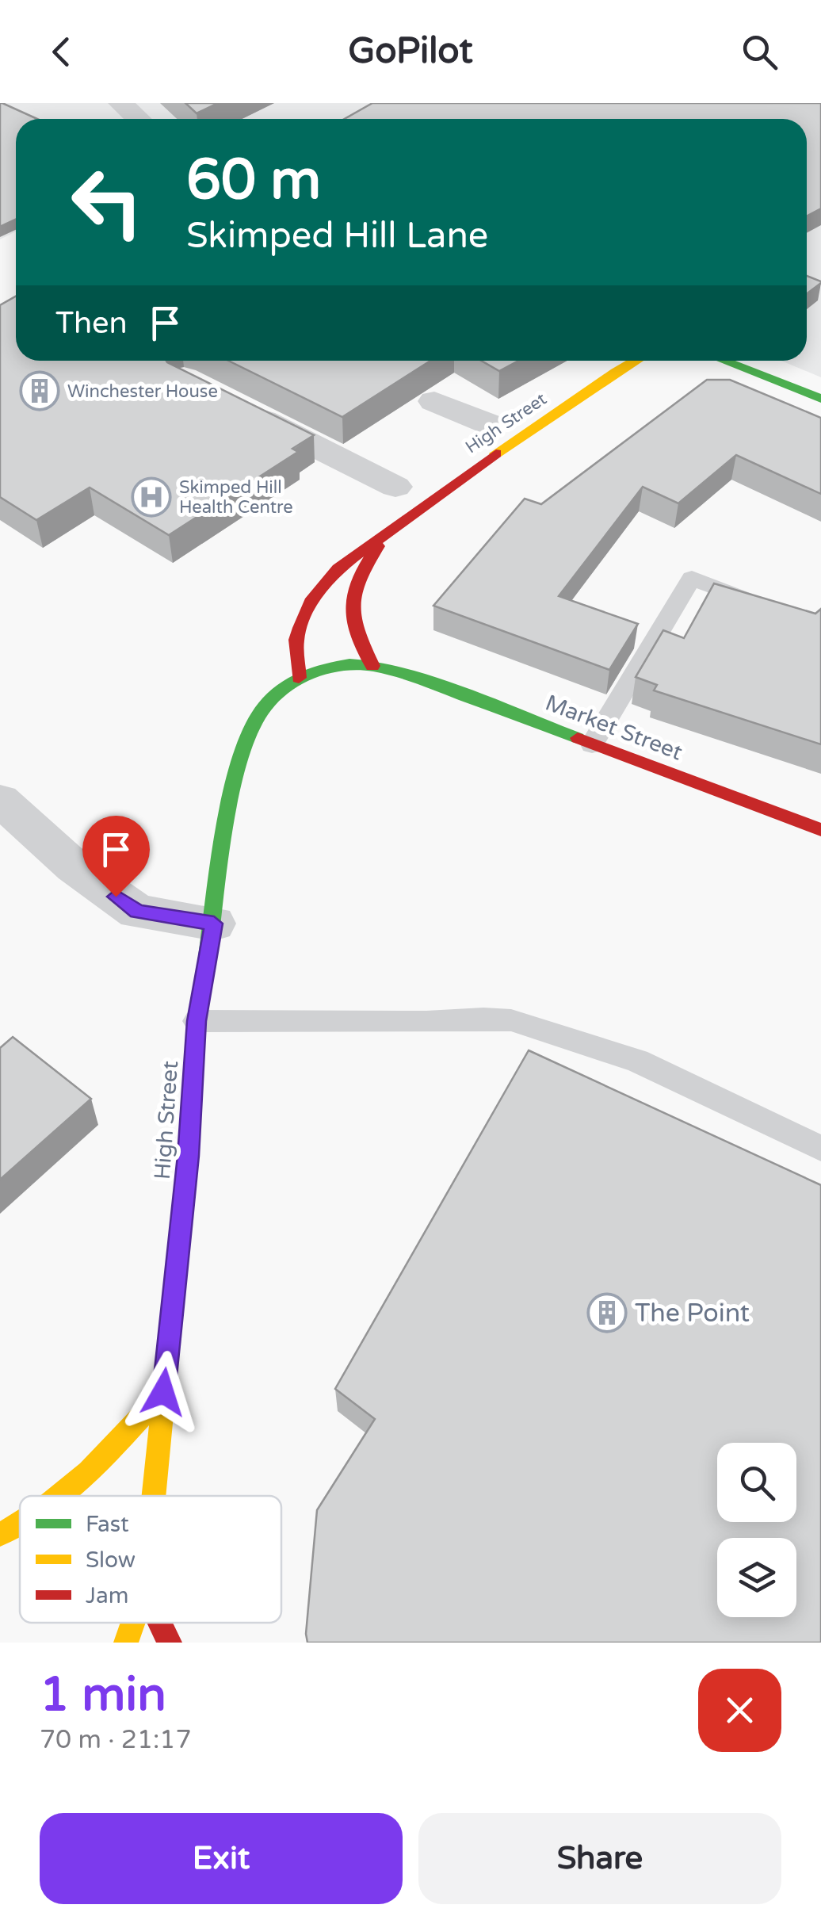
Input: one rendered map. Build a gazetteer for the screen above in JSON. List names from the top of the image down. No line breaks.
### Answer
{"streets":{"street":["High Street","Market Street"]},"crossings":[["High Street","Market Street"]],"places":{"building":["Winchester House","The Point"],"hospital":["Skimped Hill Health Centre"]},"legend":["Fast","Slow","Jam"],"page":{"header":"GoPilot","turn":["60 m","Skimped Hill Lane"],"then":"Then","heading":["1 min","70 m · 21:17"],"buttons":["Exit","Share"]}}
